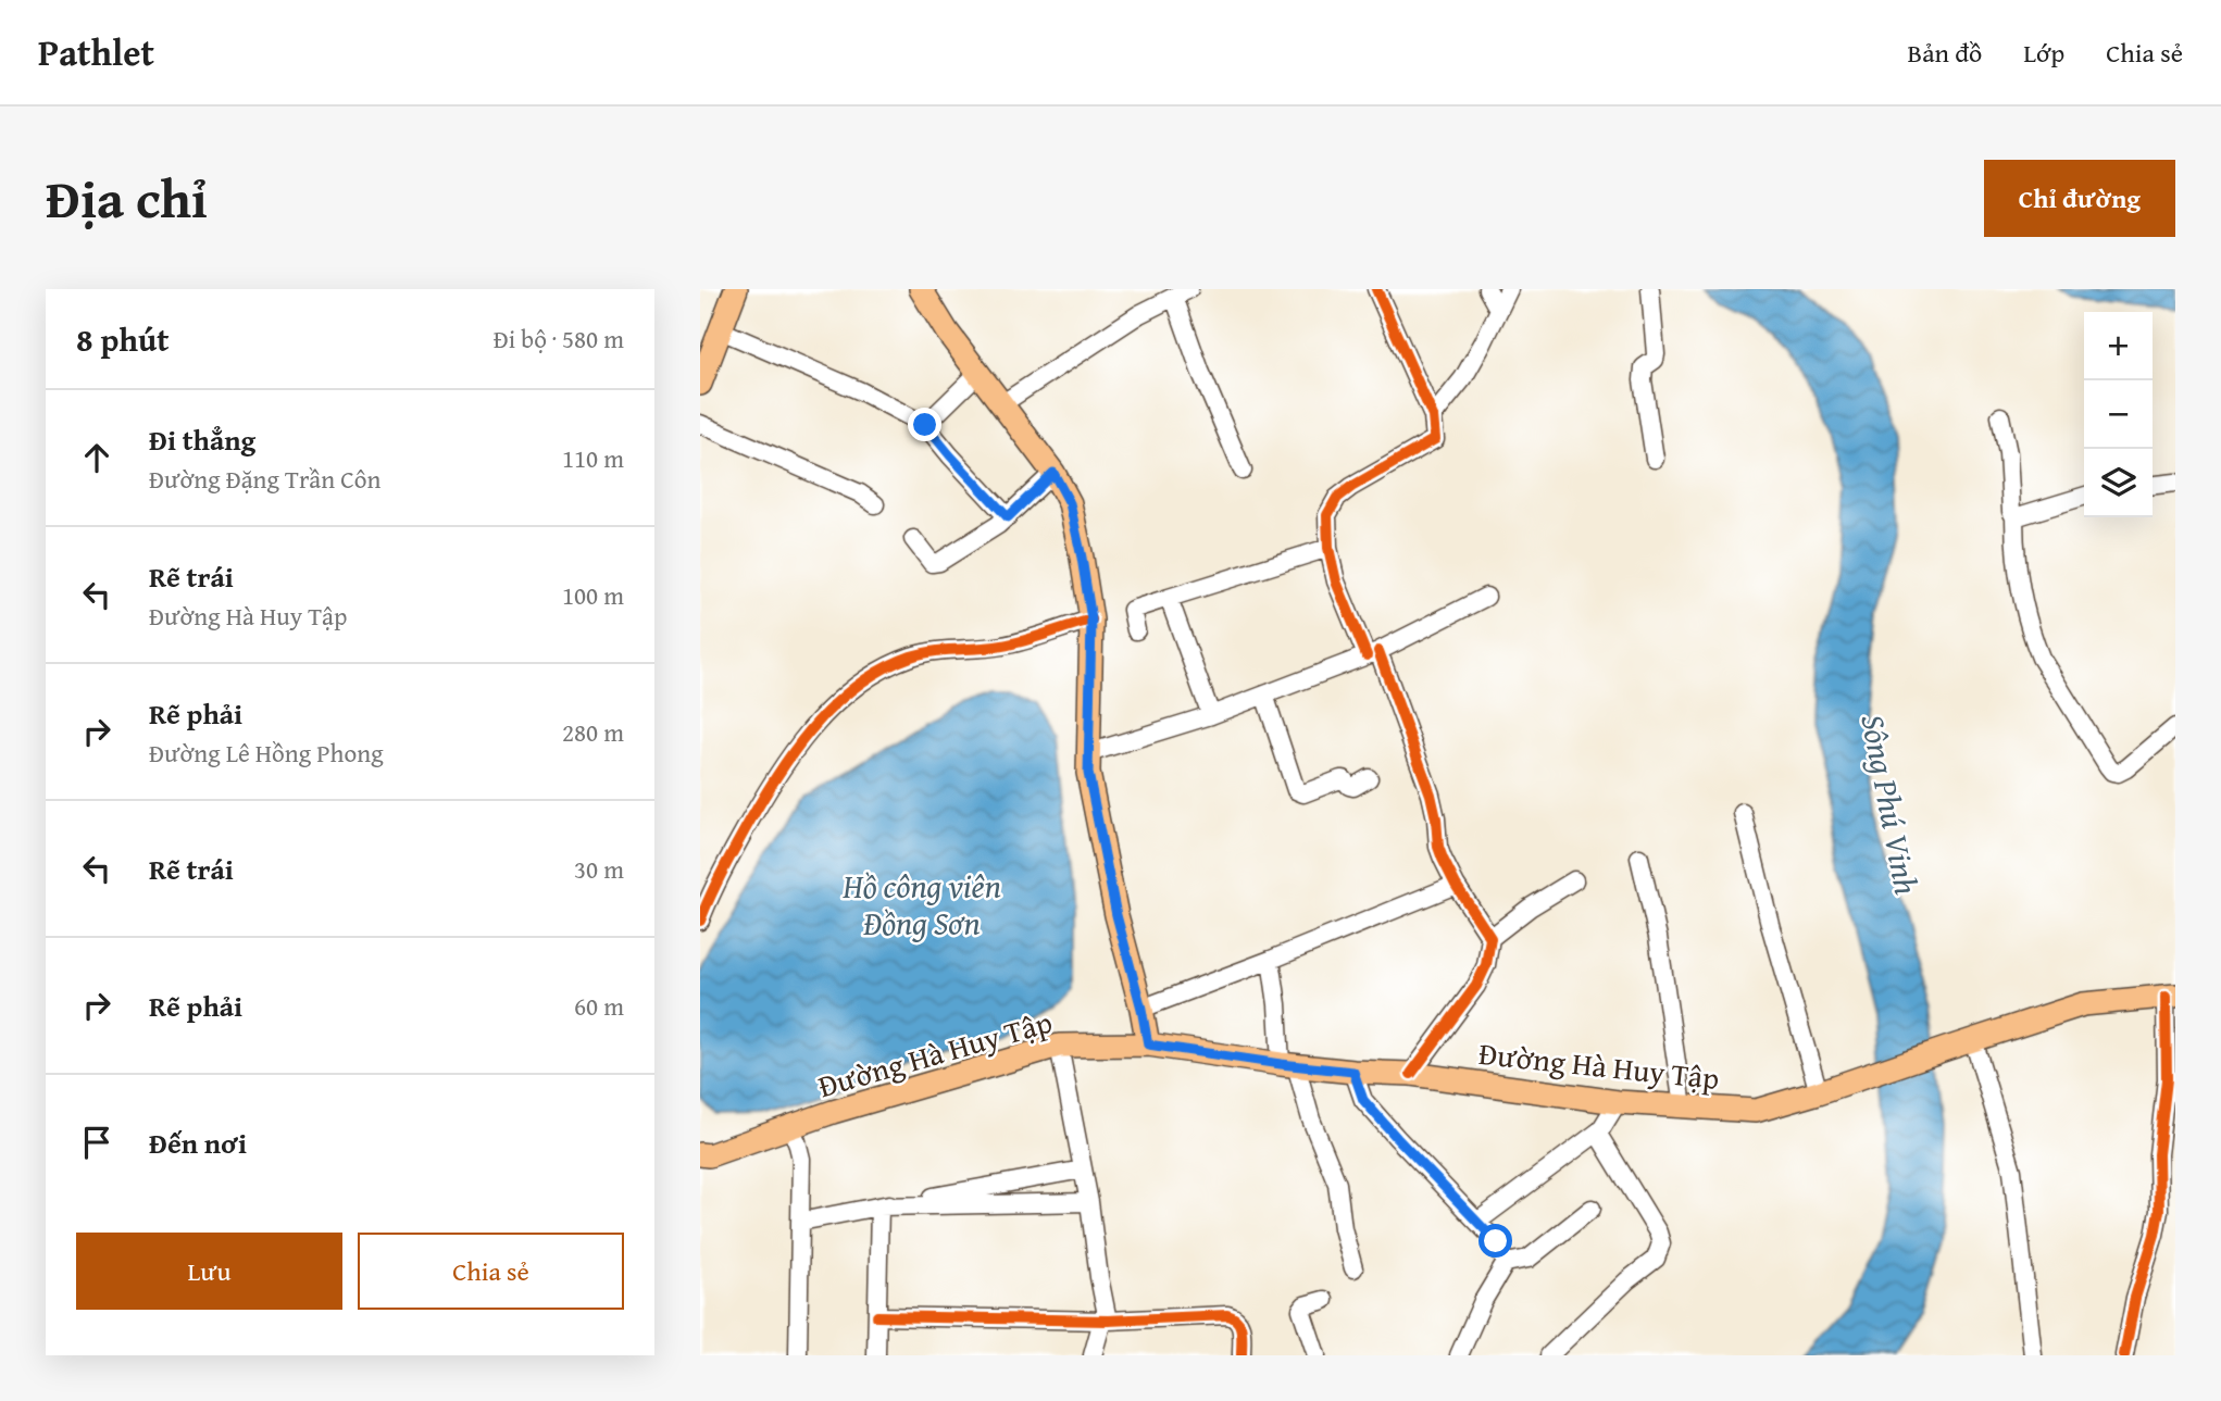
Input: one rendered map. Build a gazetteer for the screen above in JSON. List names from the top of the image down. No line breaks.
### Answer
{"streets":{"main road":["Đường Hà Huy Tập"]},"water":["Sông Phú Vinh","Hồ công viên Đồng Sơn"],"page":{"header":"Pathlet","nav":["Bản đồ","Lớp","Chia sẻ"],"title":"Địa chỉ","buttons":["Chỉ đường",["Lưu","Chia sẻ"]],"heading":["8 phút","Đi bộ · 580 m"],"map_buttons":["+","−"],"list":[["Đi thẳng","Đường Đặng Trần Côn","110 m"],["Rẽ trái","Đường Hà Huy Tập","100 m"],["Rẽ phải","Đường Lê Hồng Phong","280 m"],["Rẽ trái","30 m"],["Rẽ phải","60 m"],"Đến nơi"]}}
